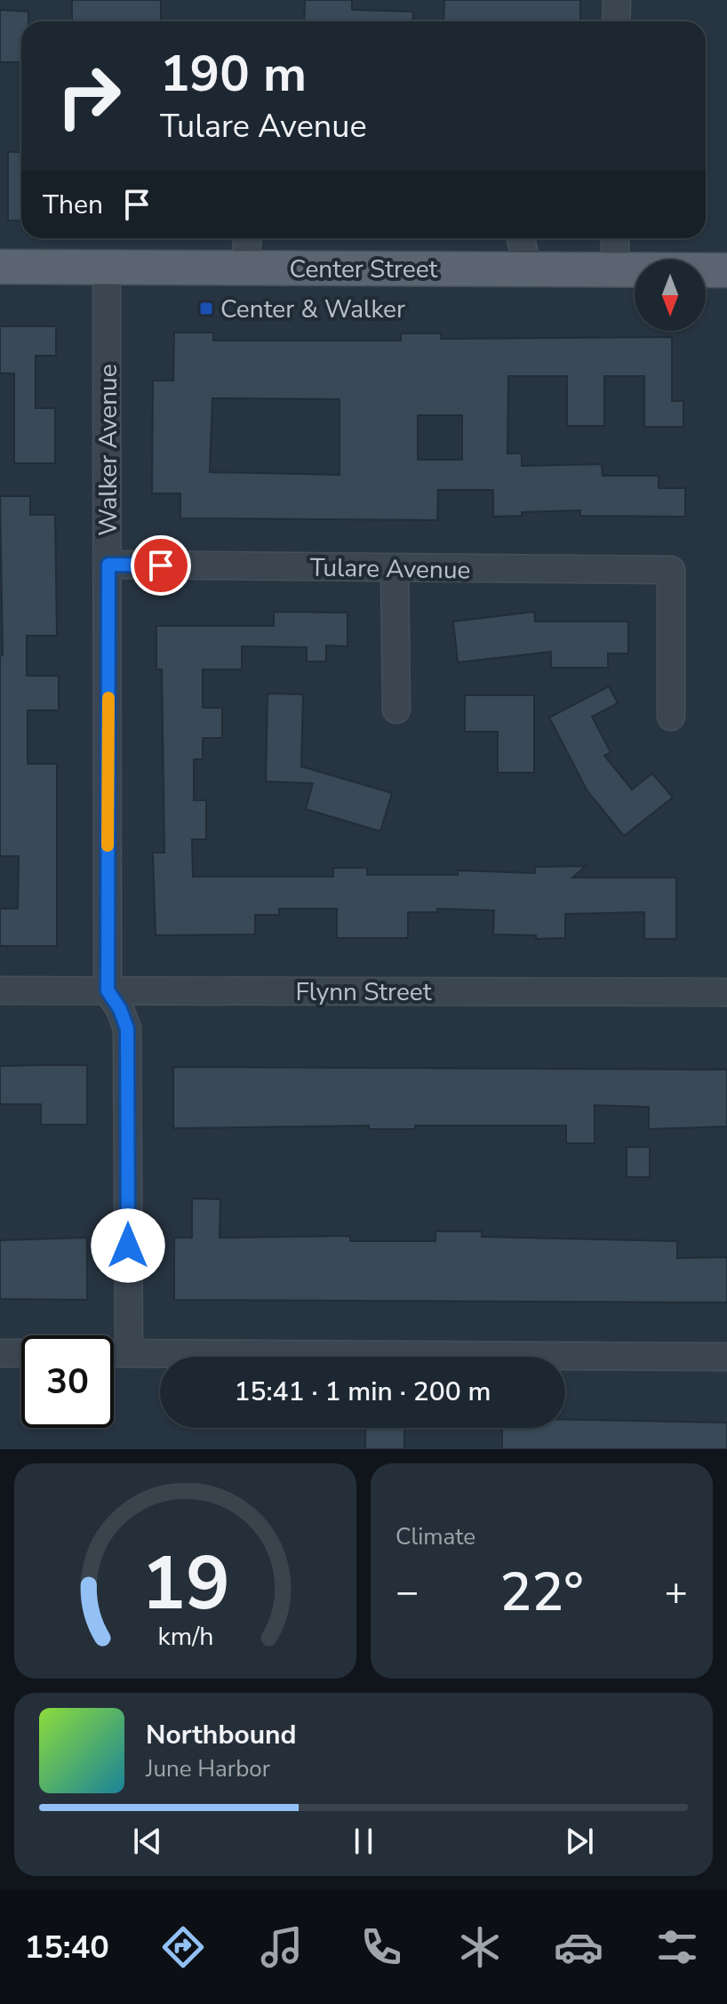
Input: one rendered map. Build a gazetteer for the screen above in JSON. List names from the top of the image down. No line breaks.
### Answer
{"streets":{"main road":["Center Street"],"street":["Walker Avenue","Tulare Avenue","Flynn Street"]},"crossings":[["Center Street","Walker Avenue"],["Walker Avenue","Tulare Avenue"],["Walker Avenue","Flynn Street"]],"places":{"transit":["Center & Walker"]},"north":"bottom","page":{"turn":["190 m","Tulare Avenue"],"then":"Then","limit":"30","trip":"15:41 · 1 min · 200 m","tile":"Climate","heat":["−","22°","+"],"song":["Northbound","June Harbor"],"tabs":"15:40","gauge":["19","km/h"]}}
